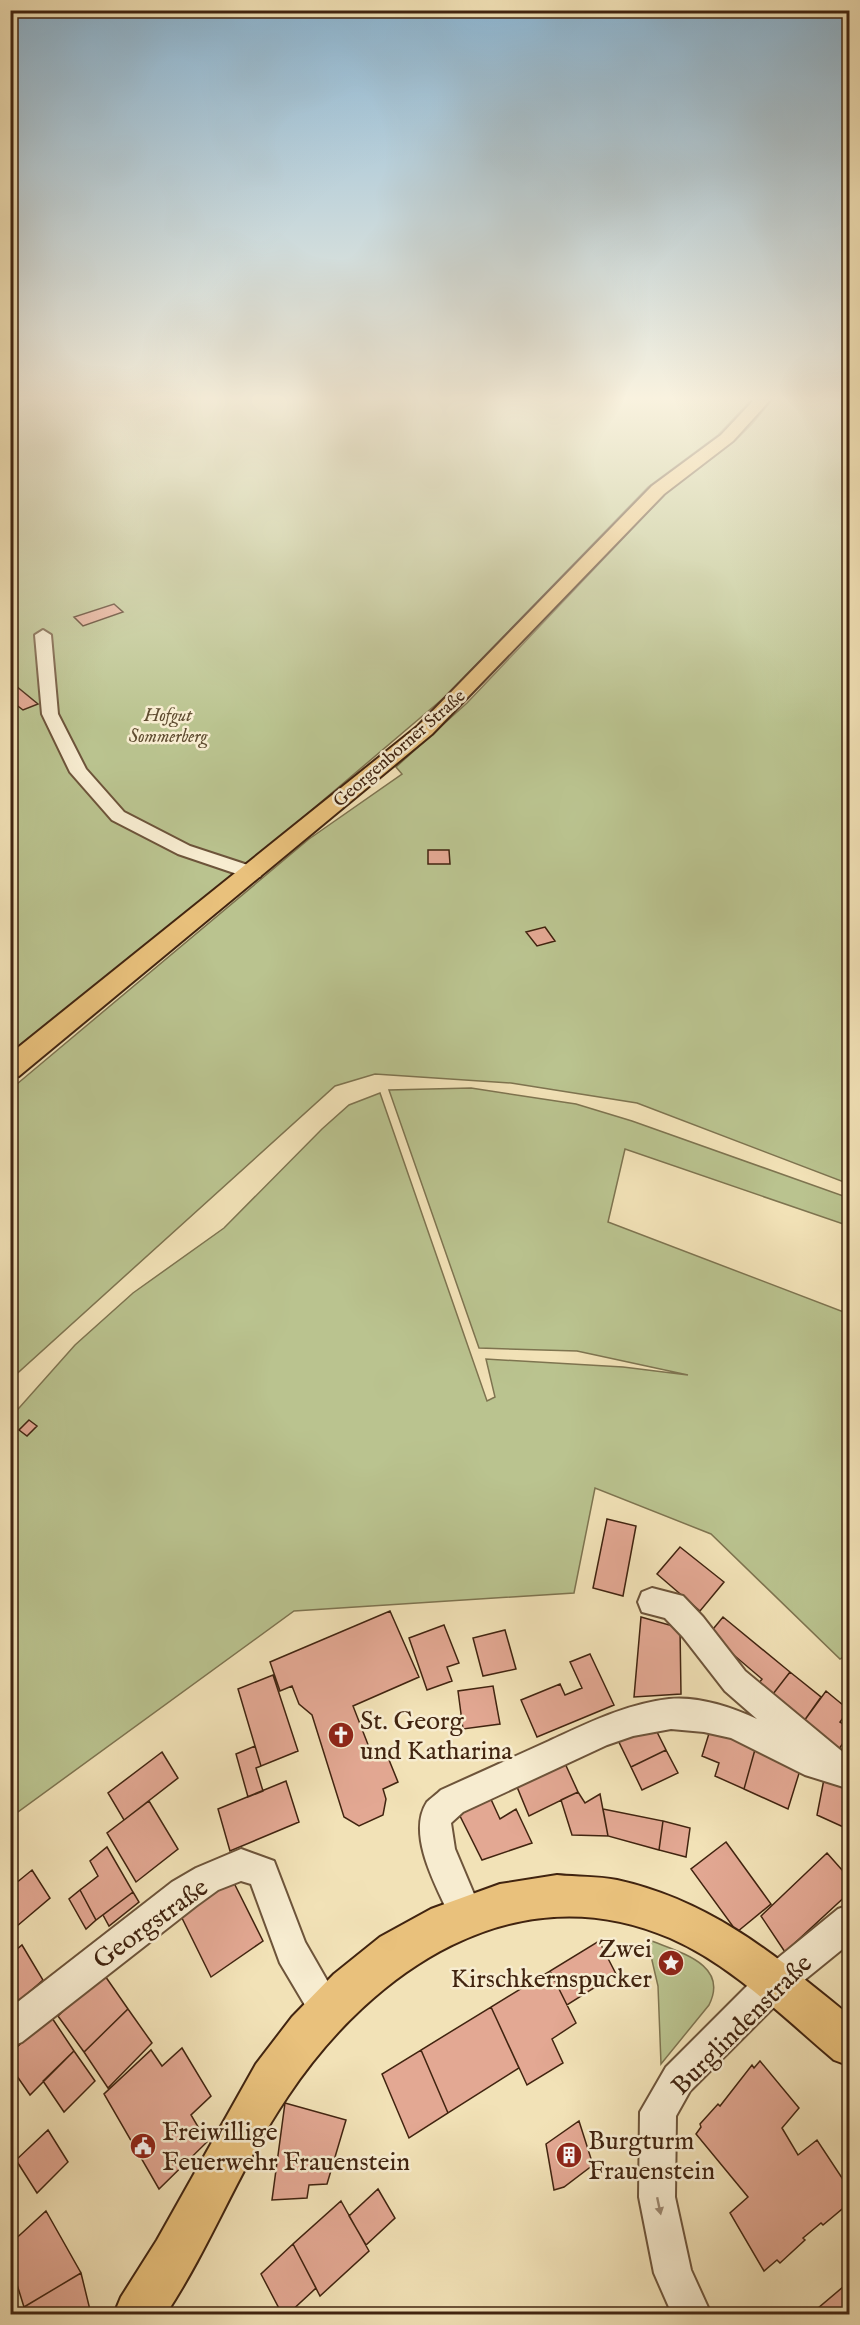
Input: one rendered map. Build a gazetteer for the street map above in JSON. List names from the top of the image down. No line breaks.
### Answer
{"streets":{"main road":["Georgenborner Straße"],"street":["Georgstraße","Burglindenstraße"]},"one_way":["Burglindenstraße"],"parks":["Hofgut Sommerberg"],"places":{"church":["St. Georg und Katharina"],"place":["Zwei Kirschkernspucker"],"public building":["Freiwillige Feuerwehr Frauenstein"],"building":["Burgturm Frauenstein"]}}
